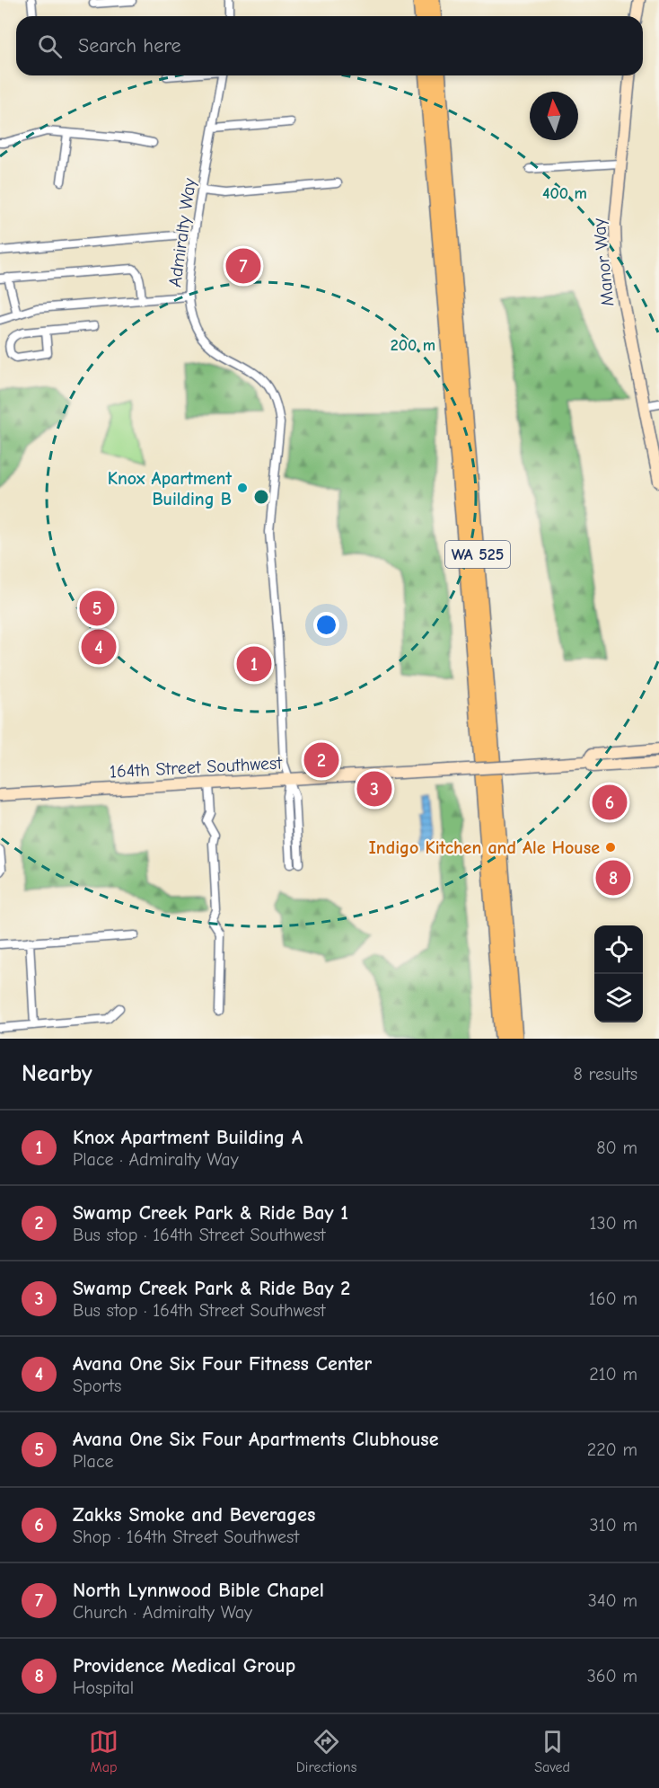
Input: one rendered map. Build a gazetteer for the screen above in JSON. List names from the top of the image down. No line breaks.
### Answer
{"streets":{"highway":["WA 525"],"main road":["Manor Way","164th Street Southwest"],"street":["Admiralty Way"]},"crossings":[["Admiralty Way","164th Street Southwest"]],"places":["Knox Apartment Building B","Indigo Kitchen and Ale House"],"north":"top","page":{"search":"Search here","pins":["7","5","4","1","2","3","6","8"],"heading":["Nearby","8 results"],"list":[{"mark":"1","name":"Knox Apartment Building A","note":"Place · Admiralty Way","value":"80 m"},{"mark":"2","name":"Swamp Creek Park & Ride Bay 1","note":"Bus stop · 164th Street Southwest","value":"130 m"},{"mark":"3","name":"Swamp Creek Park & Ride Bay 2","note":"Bus stop · 164th Street Southwest","value":"160 m"},{"mark":"4","name":"Avana One Six Four Fitness Center","note":"Sports","value":"210 m"},{"mark":"5","name":"Avana One Six Four Apartments Clubhouse","note":"Place","value":"220 m"},{"mark":"6","name":"Zakks Smoke and Beverages","note":"Shop · 164th Street Southwest","value":"310 m"},{"mark":"7","name":"North Lynnwood Bible Chapel","note":"Church · Admiralty Way","value":"340 m"},{"mark":"8","name":"Providence Medical Group","note":"Hospital","value":"360 m"}],"nav":["Map","Directions","Saved"]},"rings":["400 m","200 m"]}
